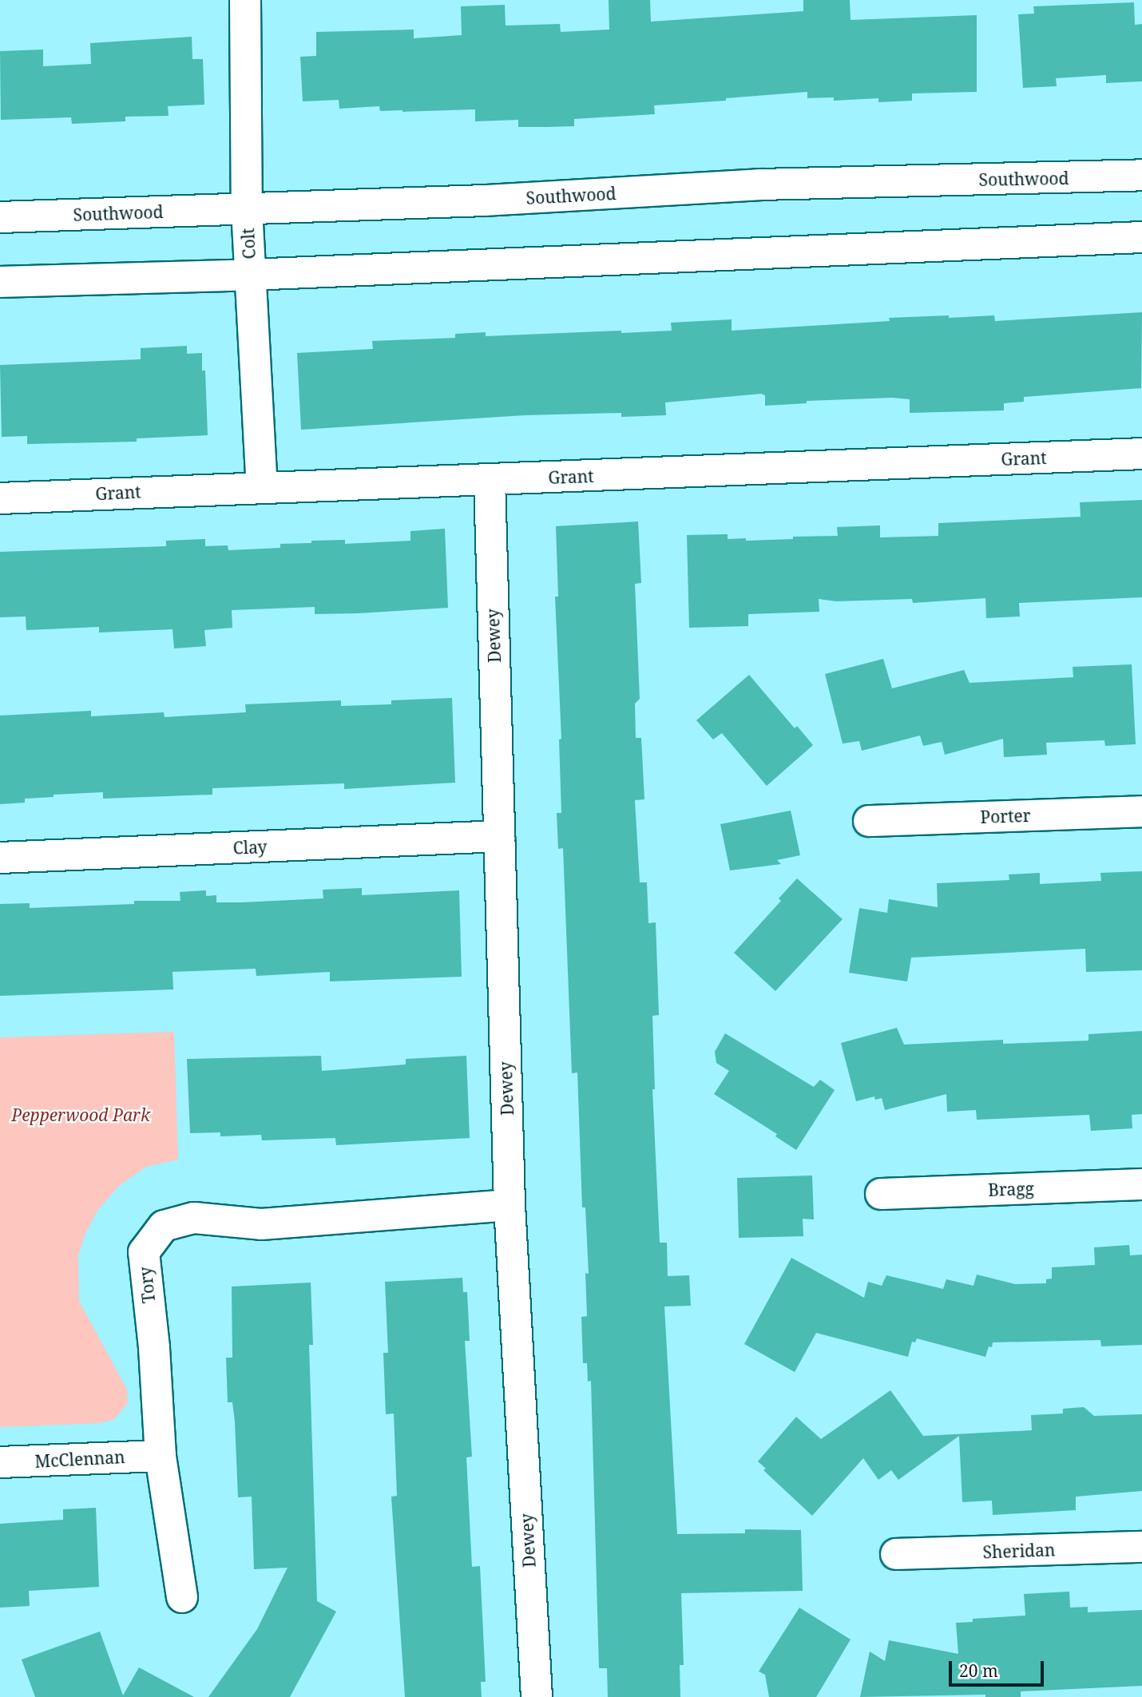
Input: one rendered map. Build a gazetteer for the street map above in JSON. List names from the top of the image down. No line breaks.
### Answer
{"streets":{"street":["Southwood","Colt","Grant","Dewey","Porter","Clay","Bragg","Tory","McClennan","Sheridan"]},"crossings":[["Southwood","Colt"],["Colt","Grant"],["Grant","Dewey"],["Dewey","Clay"],["Dewey","Tory"],["Tory","McClennan"]],"parks":["Pepperwood Park"],"scale_bar":"20 m"}
